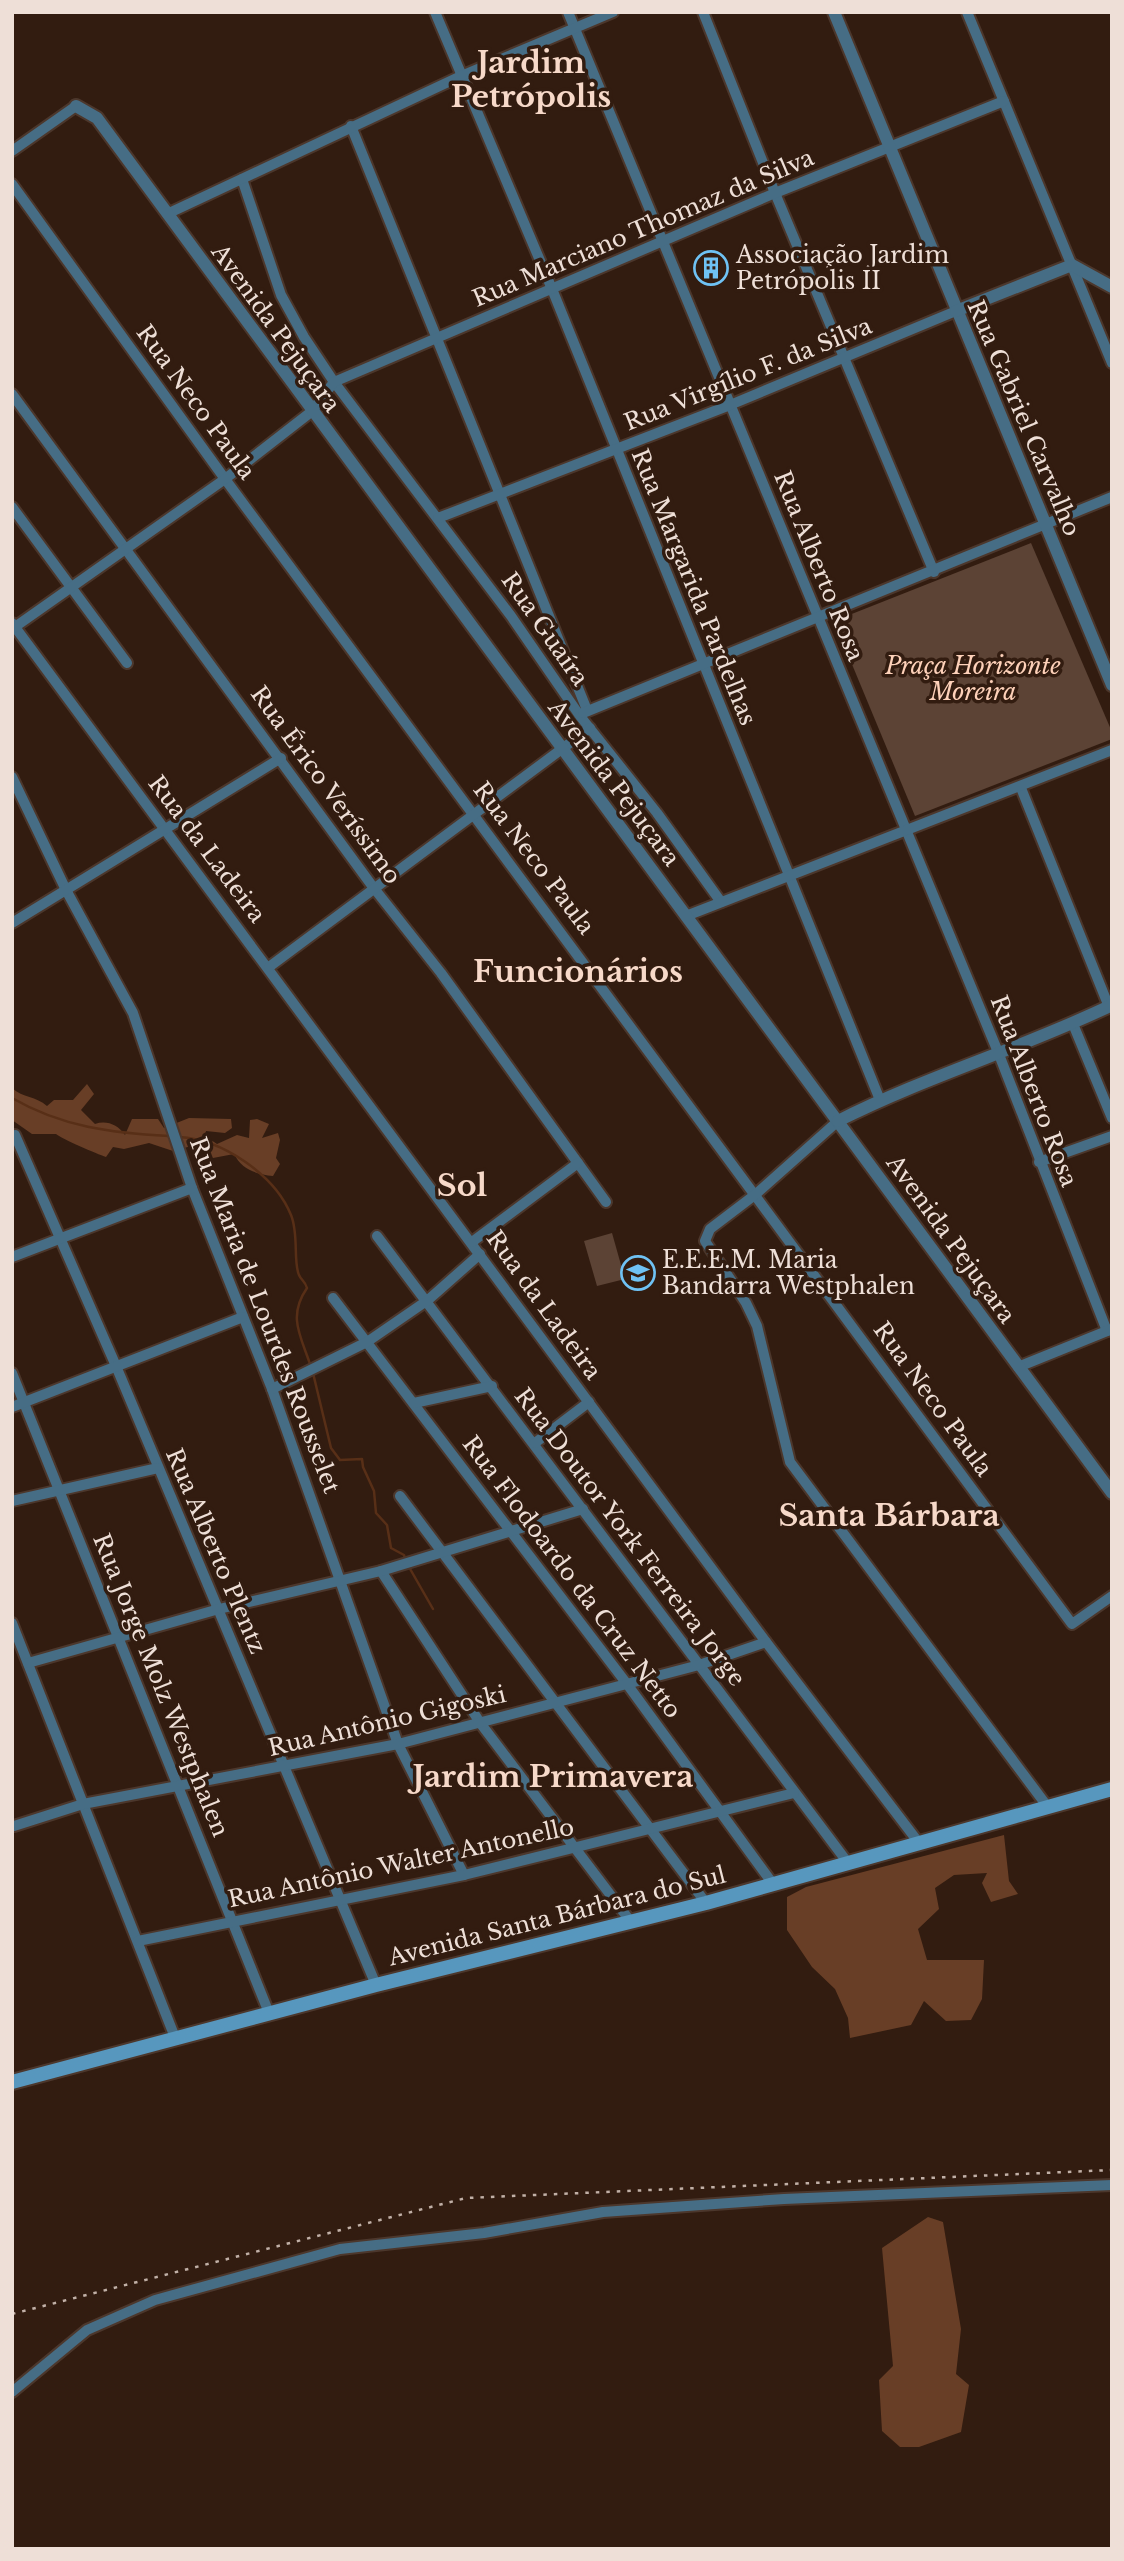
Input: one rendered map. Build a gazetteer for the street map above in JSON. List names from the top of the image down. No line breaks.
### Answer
{"streets":{"main road":["Avenida Santa Bárbara do Sul"],"street":["Rua Marciano Thomaz da Silva","Avenida Pejuçara","Rua Virgílio F. da Silva","Rua Neco Paula","Rua Gabriel Carvalho","Rua Alberto Rosa","Rua Margarida Pardelhas","Rua Guaíra","Rua Érico Veríssimo","Rua da Ladeira","Rua Maria de Lourdes Rousselet","Rua Doutor York Ferreira Jorge","Rua Alberto Plentz","Rua Flodoardo da Cruz Netto","Rua Jorge Molz Westphalen","Rua Antônio Gigoski","Rua Antônio Walter Antonello"]},"crossings":[["Rua Marciano Thomaz da Silva","Rua Gabriel Carvalho"],["Rua Marciano Thomaz da Silva","Rua Alberto Rosa"],["Rua Marciano Thomaz da Silva","Rua Margarida Pardelhas"],["Rua Marciano Thomaz da Silva","Rua Guaíra"],["Rua Virgílio F. da Silva","Rua Gabriel Carvalho"],["Rua Virgílio F. da Silva","Rua Alberto Rosa"],["Rua Virgílio F. da Silva","Rua Margarida Pardelhas"],["Rua Virgílio F. da Silva","Rua Guaíra"],["Rua da Ladeira","Rua Antônio Gigoski"],["Rua da Ladeira","Avenida Santa Bárbara do Sul"],["Rua Maria de Lourdes Rousselet","Rua Antônio Gigoski"],["Rua Maria de Lourdes Rousselet","Rua Antônio Walter Antonello"],["Rua Doutor York Ferreira Jorge","Rua Antônio Gigoski"],["Rua Doutor York Ferreira Jorge","Rua Antônio Walter Antonello"],["Rua Doutor York Ferreira Jorge","Avenida Santa Bárbara do Sul"],["Rua Alberto Plentz","Rua Antônio Gigoski"],["Rua Alberto Plentz","Rua Antônio Walter Antonello"],["Rua Alberto Plentz","Avenida Santa Bárbara do Sul"],["Rua Flodoardo da Cruz Netto","Rua Antônio Gigoski"],["Rua Flodoardo da Cruz Netto","Rua Antônio Walter Antonello"],["Rua Flodoardo da Cruz Netto","Avenida Santa Bárbara do Sul"],["Rua Jorge Molz Westphalen","Rua Antônio Gigoski"],["Rua Jorge Molz Westphalen","Rua Antônio Walter Antonello"],["Rua Jorge Molz Westphalen","Avenida Santa Bárbara do Sul"]],"districts":["Jardim Petrópolis","Funcionários","Sol","Santa Bárbara","Jardim Primavera"],"parks":["Praça Horizonte Moreira"],"places":{"building":["Associação Jardim Petrópolis II"],"school or university":["E.E.E.M. Maria Bandarra Westphalen"]}}
